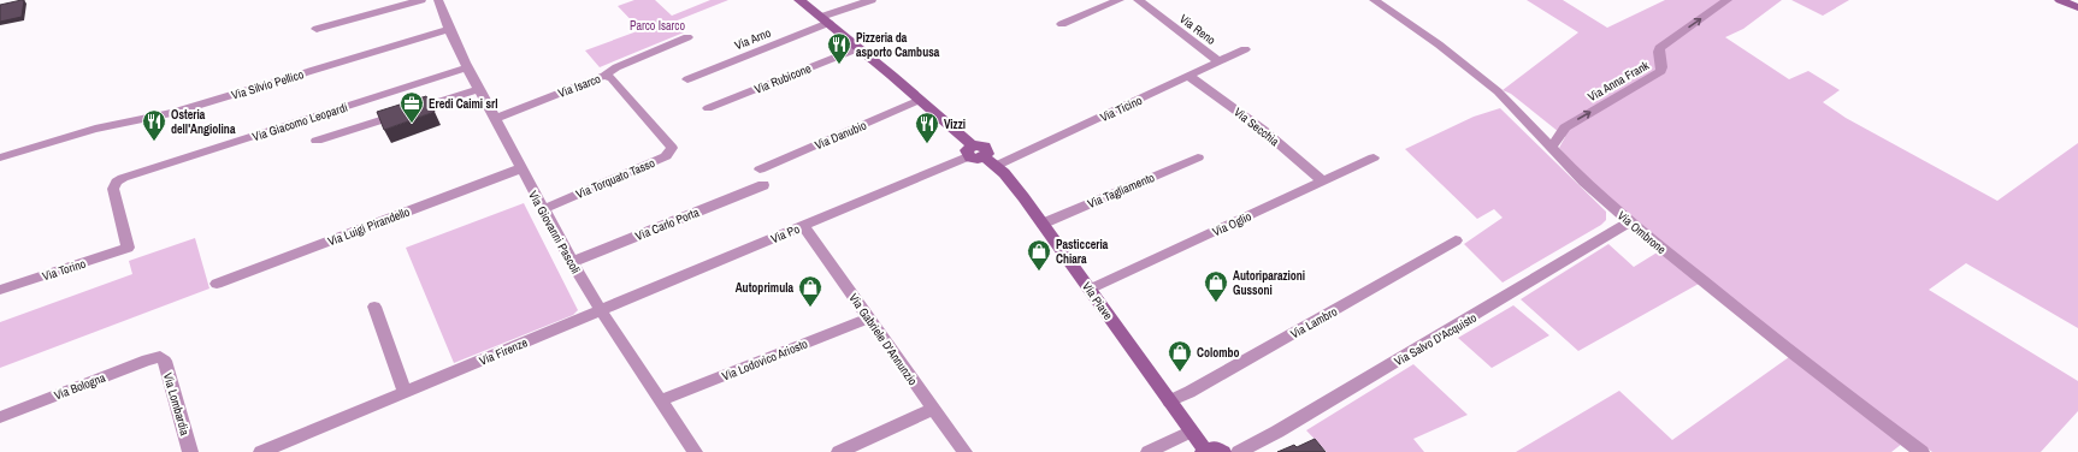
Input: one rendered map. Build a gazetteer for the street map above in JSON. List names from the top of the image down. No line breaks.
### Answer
{"streets":{"street":["Via Reno","Via Arno","Via Rubicone","Via Anna Frank","Via Silvio Pellico","Via Isarco","Via Ticino","Via Giacomo Leopardi","Via Secchia","Via Danubio","Via Torquato Tasso","Via Tagliamento","Via Carlo Porta","Via Oglio","Via Luigi Pirandello","Via Giovanni Pascoli","Via Ombrone","Via Po","Via Torino","Via Piave","Via Lambro","Via Gabriele D'Annunzio","Via Salvo D'Acquisto","Via Firenze","Via Lodovico Ariosto","Via Bologna","Via Lombardia"]},"crossings":[["Via Reno","Via Ticino"],["Via Anna Frank","Via Ombrone"],["Via Silvio Pellico","Via Giovanni Pascoli"],["Via Isarco","Via Torquato Tasso"],["Via Isarco","Via Giovanni Pascoli"],["Via Ticino","Via Secchia"],["Via Ticino","Via Piave"],["Via Giacomo Leopardi","Via Giovanni Pascoli"],["Via Giacomo Leopardi","Via Torino"],["Via Secchia","Via Oglio"],["Via Torquato Tasso","Via Giovanni Pascoli"],["Via Tagliamento","Via Piave"],["Via Carlo Porta","Via Giovanni Pascoli"],["Via Oglio","Via Piave"],["Via Luigi Pirandello","Via Giovanni Pascoli"],["Via Giovanni Pascoli","Via Po"],["Via Giovanni Pascoli","Via Firenze"],["Via Giovanni Pascoli","Via Lodovico Ariosto"],["Via Ombrone","Via Salvo D'Acquisto"],["Via Po","Via Gabriele D'Annunzio"],["Via Po","Via Firenze"],["Via Piave","Via Lambro"],["Via Gabriele D'Annunzio","Via Lodovico Ariosto"],["Via Bologna","Via Lombardia"]],"one_way":["Via Anna Frank"],"parks":["Parco Isarco"],"places":{"restaurant":["Pizzeria da asporto Cambusa","Osteria dell'Angiolina","Vizzi"],"office":["Eredi Caimi srl"],"shop":["Pasticceria Chiara","Autoriparazioni Gussoni","Autoprimula","Colombo"]}}
